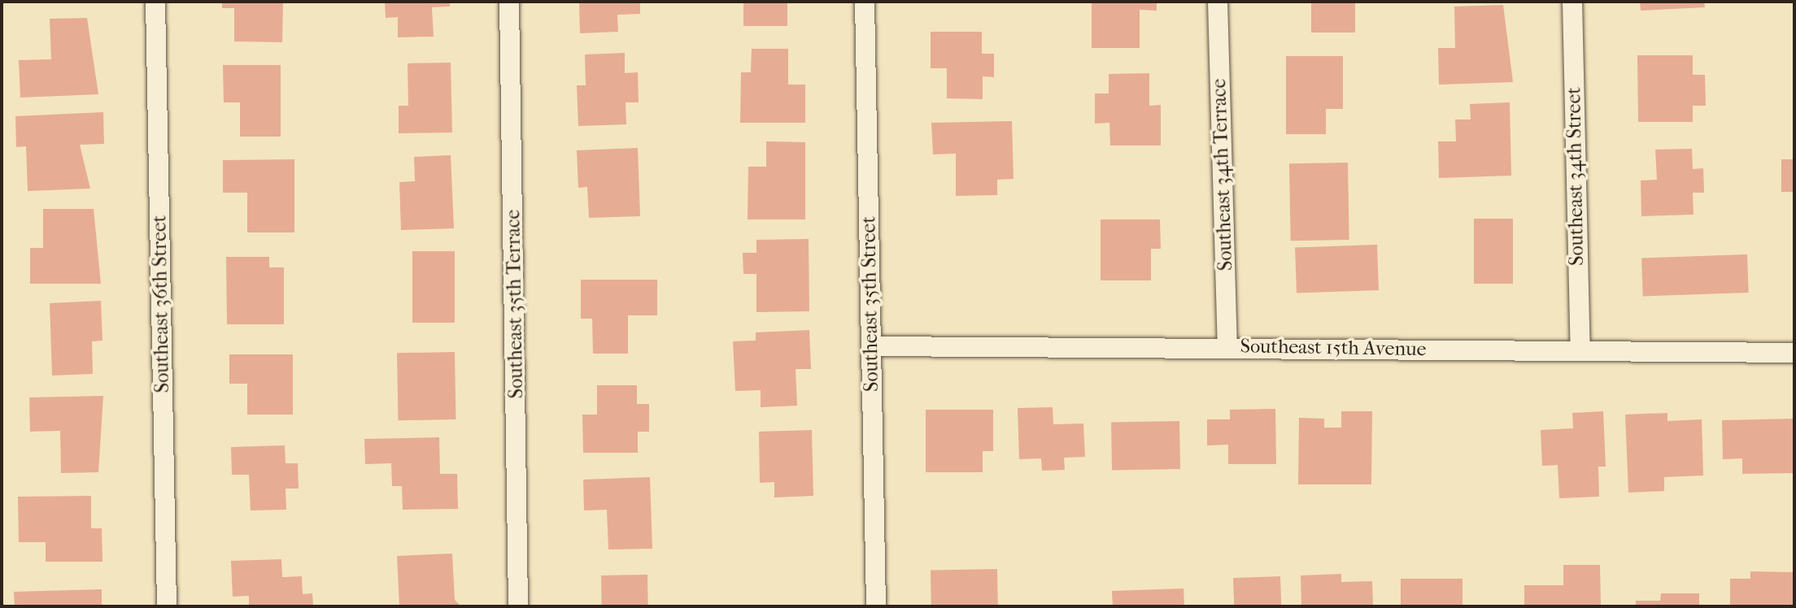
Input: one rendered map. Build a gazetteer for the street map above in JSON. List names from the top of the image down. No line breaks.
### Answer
{"streets":{"street":["Southeast 34th Terrace","Southeast 34th Street","Southeast 36th Street","Southeast 35th Terrace","Southeast 35th Street","Southeast 15th Avenue"]},"crossings":[["Southeast 34th Terrace","Southeast 15th Avenue"],["Southeast 34th Street","Southeast 15th Avenue"],["Southeast 35th Street","Southeast 15th Avenue"]]}
